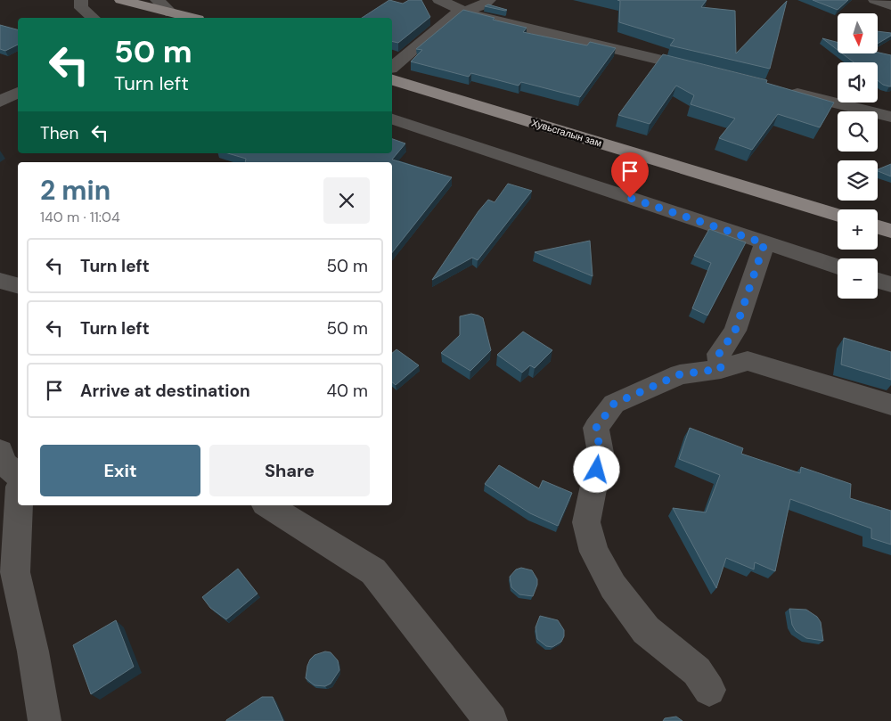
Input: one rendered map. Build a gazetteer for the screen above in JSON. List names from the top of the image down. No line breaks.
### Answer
{"streets":{"main road":["Хувьсгалын зам"]},"north":"bottom","page":{"map_buttons":["+","−"],"turn":["50 m","Turn left"],"then":"Then","heading":["2 min","140 m · 11:04"],"list":[{"name":"Turn left","value":"50 m"},{"name":"Turn left","value":"50 m"},{"name":"Arrive at destination","value":"40 m"}],"buttons":["Exit","Share"]}}
